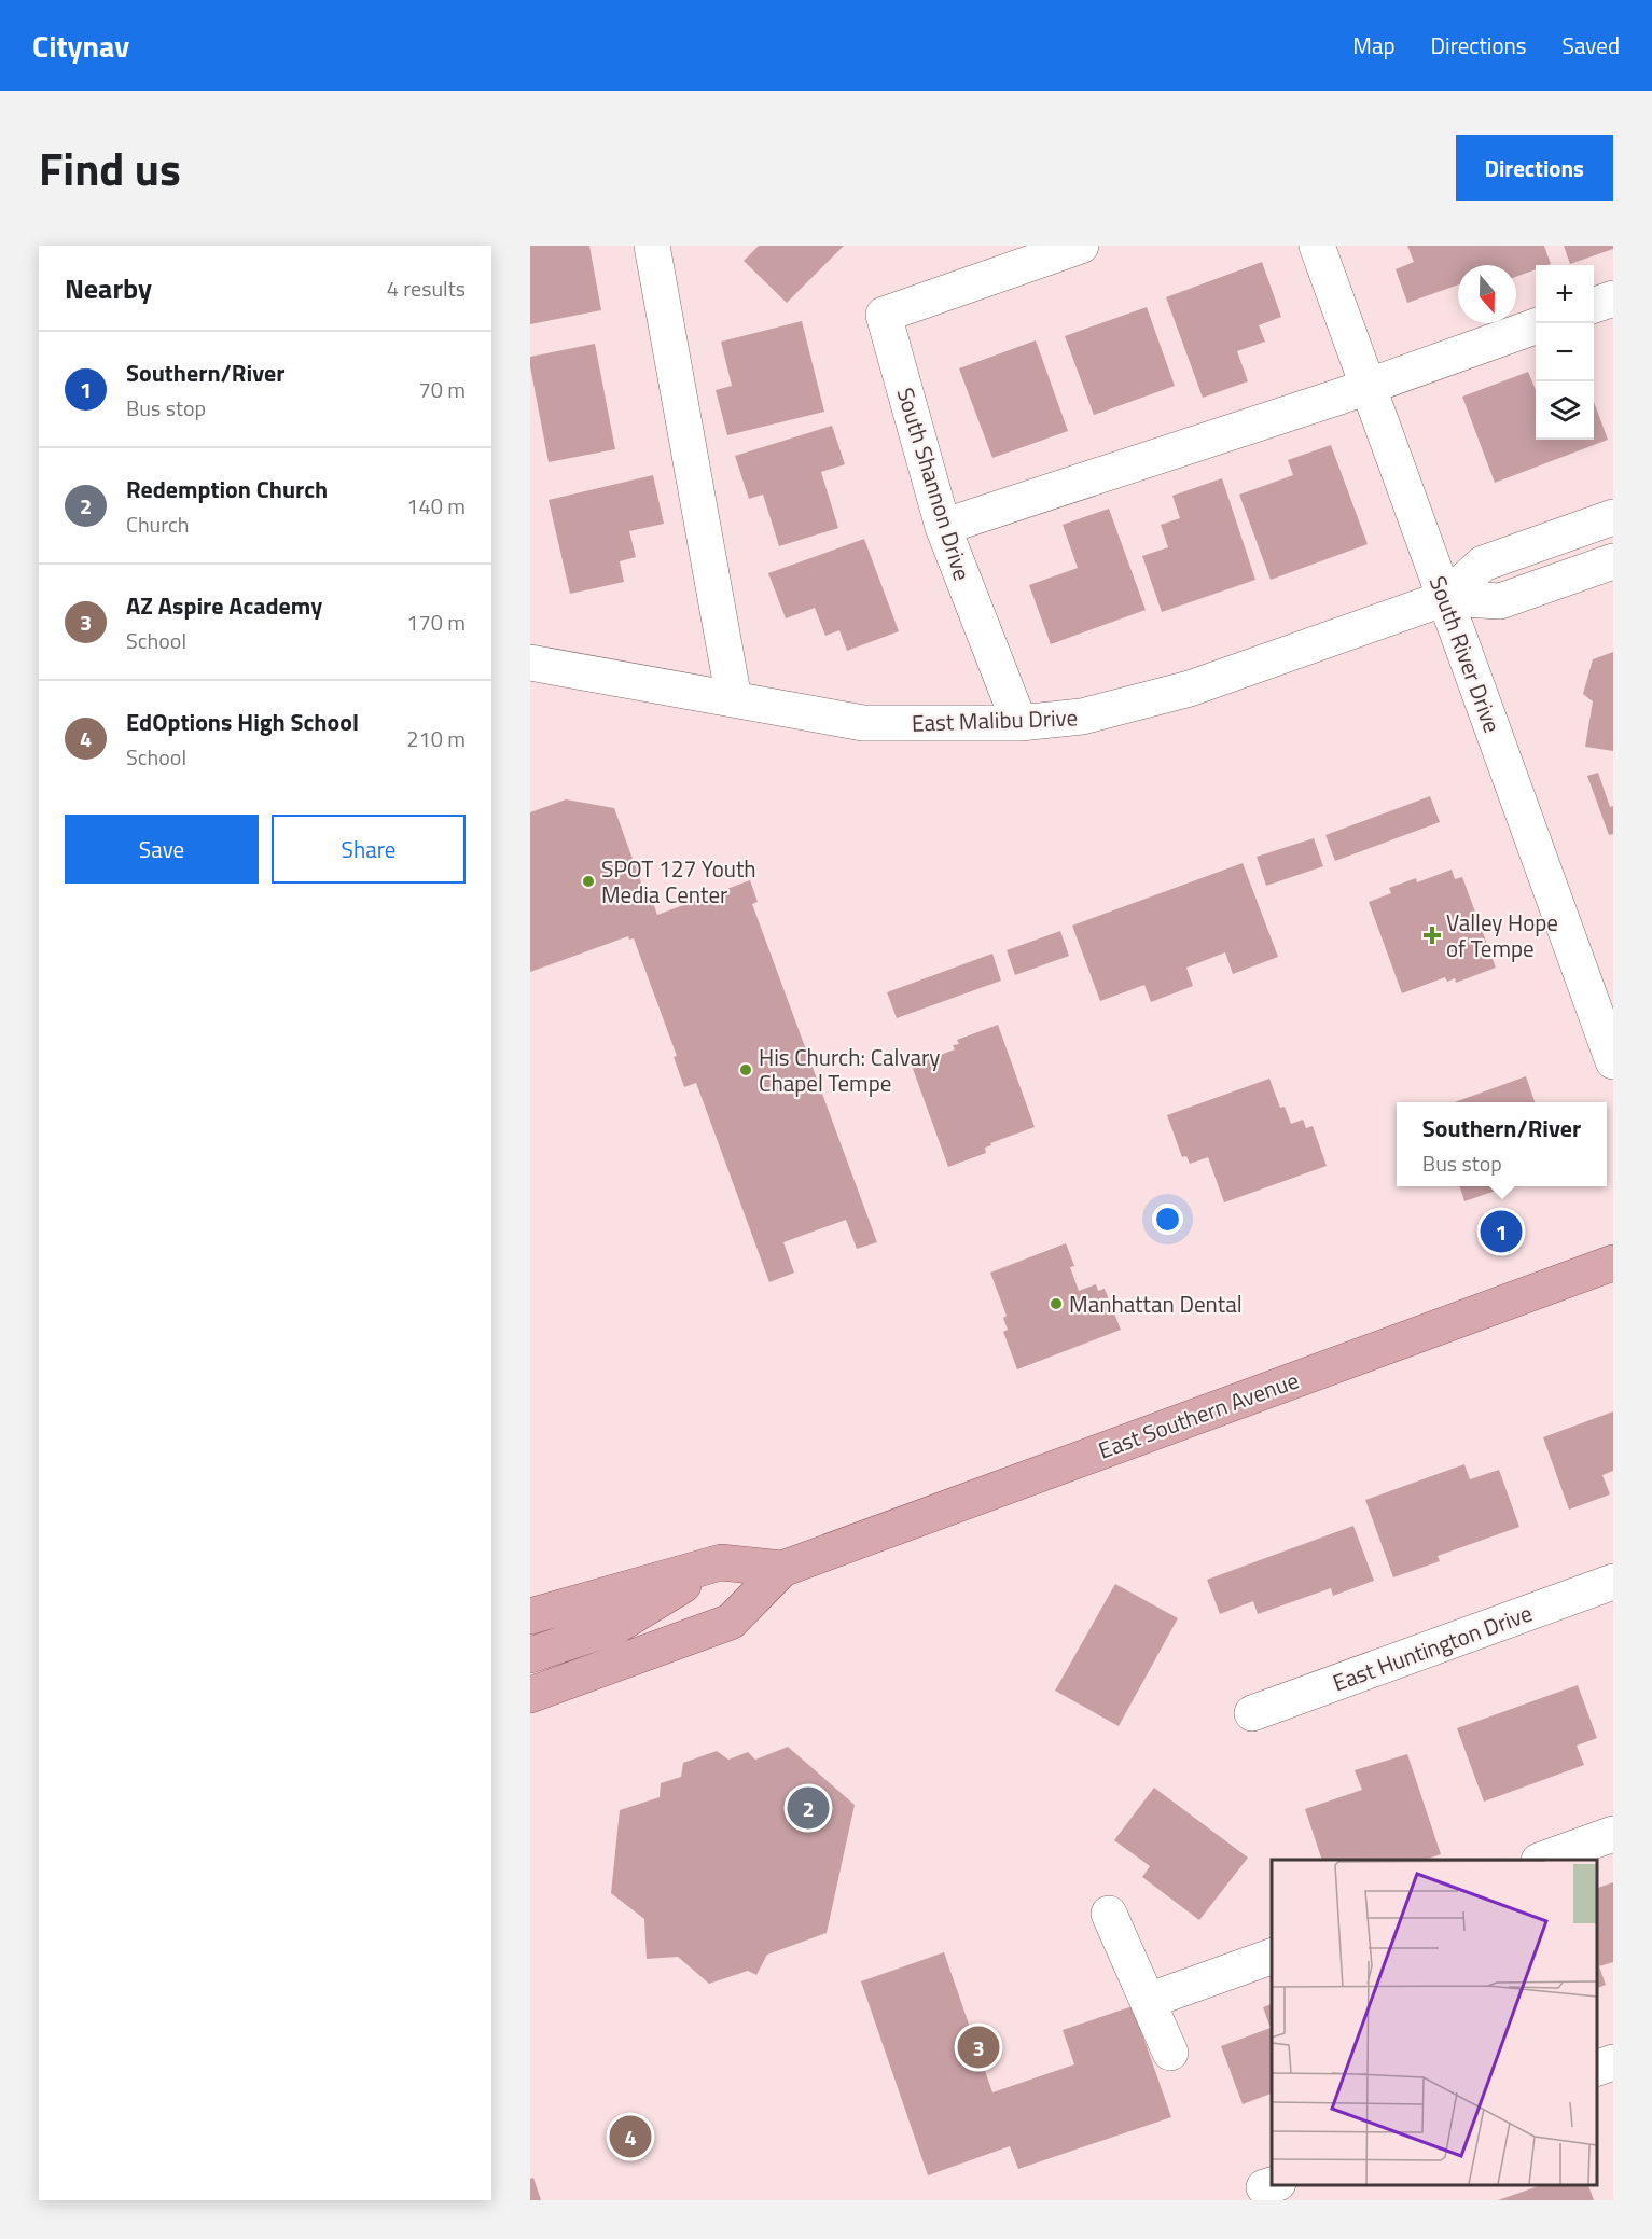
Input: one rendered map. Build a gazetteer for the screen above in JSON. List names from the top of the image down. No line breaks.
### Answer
{"streets":{"main road":["East Southern Avenue"],"street":["South Shannon Drive","South River Drive","East Malibu Drive","East Huntington Drive"]},"crossings":[["South Shannon Drive","East Malibu Drive"],["South River Drive","East Malibu Drive"]],"places":{"other":["SPOT 127 Youth Media Center","His Church: Calvary Chapel Tempe","Manhattan Dental"],"health":["Valley Hope of Tempe"]},"north":"bottom","page":{"header":"Citynav","nav":["Map","Directions","Saved"],"title":"Find us","buttons":["Directions",["Save","Share"]],"heading":["Nearby","4 results"],"map_buttons":["+","−"],"list":[{"mark":"1","name":"Southern/River","note":"Bus stop","value":"70 m"},{"mark":"2","name":"Redemption Church","note":"Church","value":"140 m"},{"mark":"3","name":"AZ Aspire Academy","note":"School","value":"170 m"},{"mark":"4","name":"EdOptions High School","note":"School","value":"210 m"}],"popup":["Southern/River","Bus stop"],"pins":["1","2","3","4"]}}
